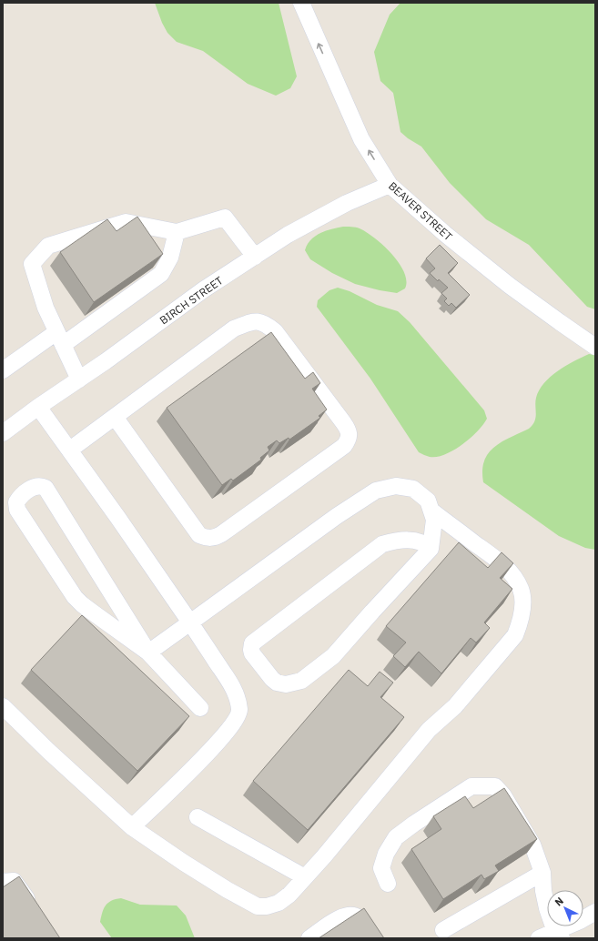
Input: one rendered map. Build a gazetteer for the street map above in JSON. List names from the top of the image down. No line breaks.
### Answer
{"streets":{"street":["BEAVER STREET","BIRCH STREET"]},"crossings":[["BEAVER STREET","BIRCH STREET"]],"one_way":["BEAVER STREET"],"north":"top left"}
